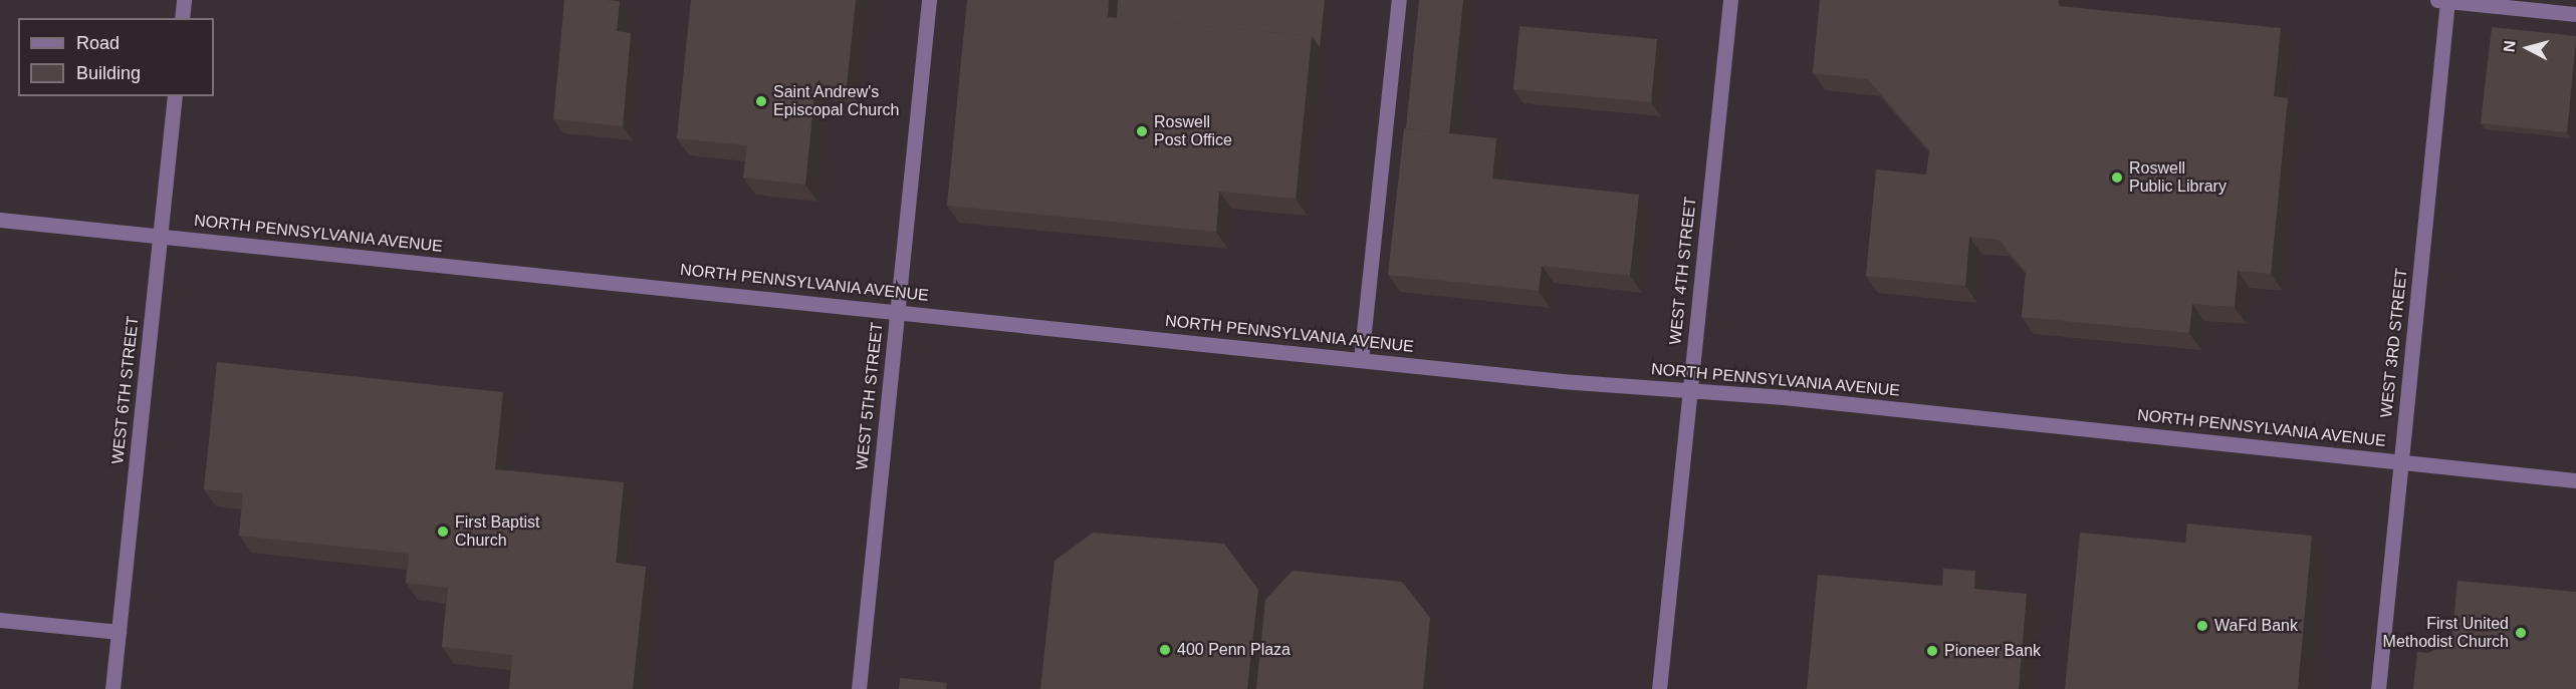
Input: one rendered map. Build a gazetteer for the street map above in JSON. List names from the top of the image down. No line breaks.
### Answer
{"streets":{"street":["NORTH PENNSYLVANIA AVENUE","WEST 4TH STREET","WEST 3RD STREET","WEST 6TH STREET","WEST 5TH STREET"]},"crossings":[["NORTH PENNSYLVANIA AVENUE","WEST 4TH STREET"],["NORTH PENNSYLVANIA AVENUE","WEST 3RD STREET"],["NORTH PENNSYLVANIA AVENUE","WEST 6TH STREET"],["NORTH PENNSYLVANIA AVENUE","WEST 5TH STREET"]],"places":["Saint Andrew's Episcopal Church","Roswell Post Office","Roswell Public Library","First Baptist Church","WaFd Bank","First United Methodist Church","400 Penn Plaza","Pioneer Bank"],"legend":["Road","Building"],"north":"left"}
